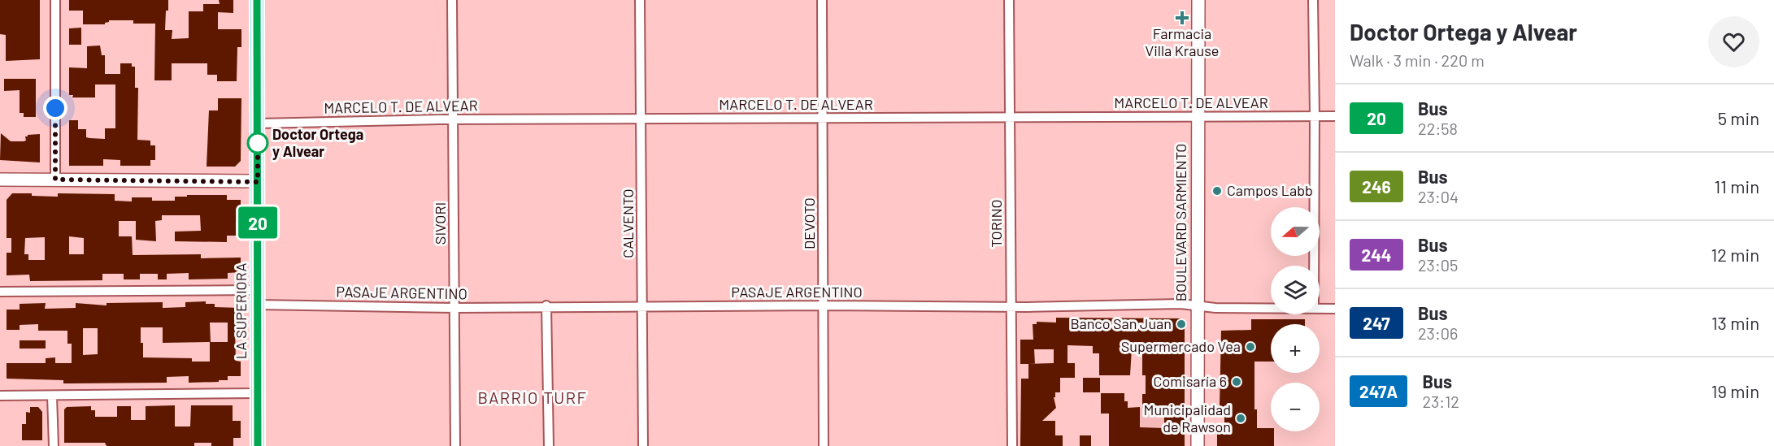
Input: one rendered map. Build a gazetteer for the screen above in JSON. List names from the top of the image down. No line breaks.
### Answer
{"streets":{"main road":["LA SUPERIORA"],"street":["MARCELO T. DE ALVEAR","BOULEVARD SARMIENTO","SIVORI","CALVENTO","DEVOTO","TORINO","PASAJE ARGENTINO"]},"crossings":[["MARCELO T. DE ALVEAR","BOULEVARD SARMIENTO"],["MARCELO T. DE ALVEAR","SIVORI"],["MARCELO T. DE ALVEAR","CALVENTO"],["MARCELO T. DE ALVEAR","DEVOTO"],["MARCELO T. DE ALVEAR","TORINO"],["MARCELO T. DE ALVEAR","LA SUPERIORA"],["BOULEVARD SARMIENTO","PASAJE ARGENTINO"],["SIVORI","PASAJE ARGENTINO"],["CALVENTO","PASAJE ARGENTINO"],["DEVOTO","PASAJE ARGENTINO"],["TORINO","PASAJE ARGENTINO"],["PASAJE ARGENTINO","LA SUPERIORA"]],"districts":["BARRIO TURF"],"places":{"health":["Farmacia Villa Krause"],"other":["Doctor Ortega y Alvear","Campos Labb","Banco San Juan","Supermercado Vea","Comisaría 6","Municipalidad de Rawson"]},"lines":["bus line 20"],"north":"left","page":{"on_map":"20","heading":["Doctor Ortega y Alvear","Walk · 3 min · 220 m"],"list":[{"mark":"20","name":"Bus","note":"22:58","value":"5 min"},{"mark":"246","name":"Bus","note":"23:04","value":"11 min"},{"mark":"244","name":"Bus","note":"23:05","value":"12 min"},{"mark":"247","name":"Bus","note":"23:06","value":"13 min"},{"mark":"247A","name":"Bus","note":"23:12","value":"19 min"}],"map_buttons":["+","−"]}}
